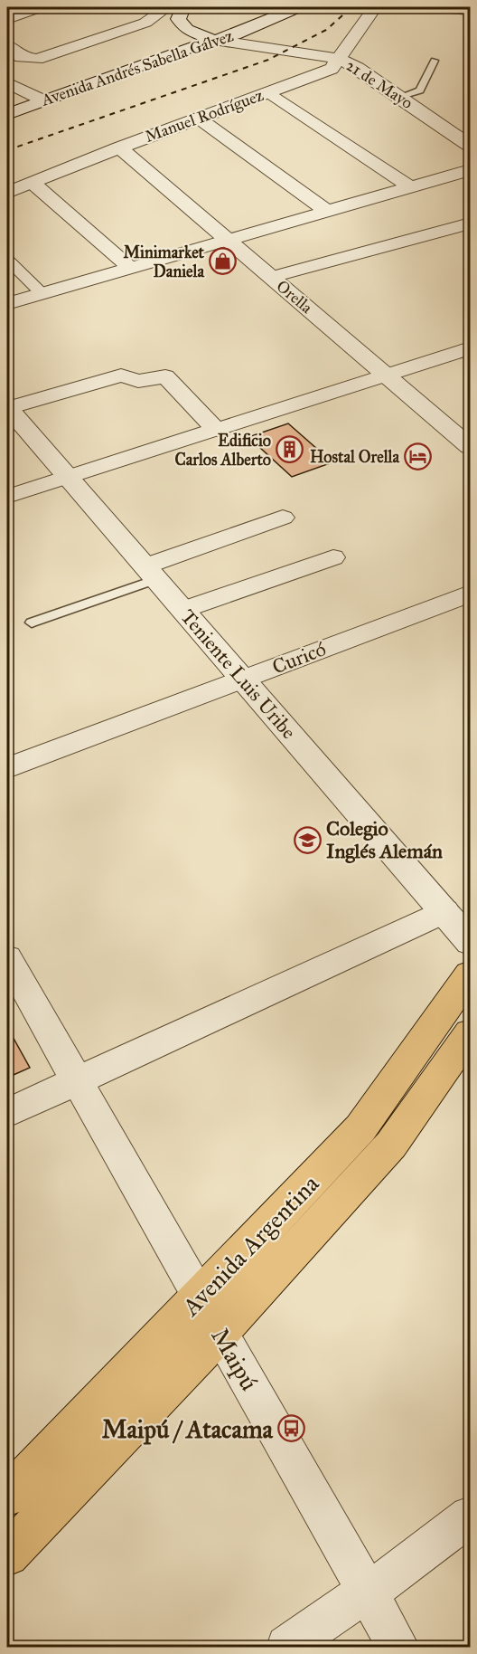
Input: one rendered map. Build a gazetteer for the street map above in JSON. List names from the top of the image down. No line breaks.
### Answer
{"streets":{"main road":["Avenida Argentina"],"street":["Avenida Andrés Sabella Gálvez","21 de Mayo","Manuel Rodríguez","Orella","Curicó","Teniente Luis Uribe","Maipú"]},"crossings":[["Avenida Andrés Sabella Gálvez","21 de Mayo"],["21 de Mayo","Manuel Rodríguez"],["Manuel Rodríguez","Orella"],["Curicó","Teniente Luis Uribe"],["Avenida Argentina","Maipú"]],"places":{"shop":["Minimarket Daniela"],"building":["Edificio Carlos Alberto"],"hotel":["Hostal Orella"],"school or university":["Colegio Inglés Alemán"],"bus stop":["Maipú / Atacama"]}}
